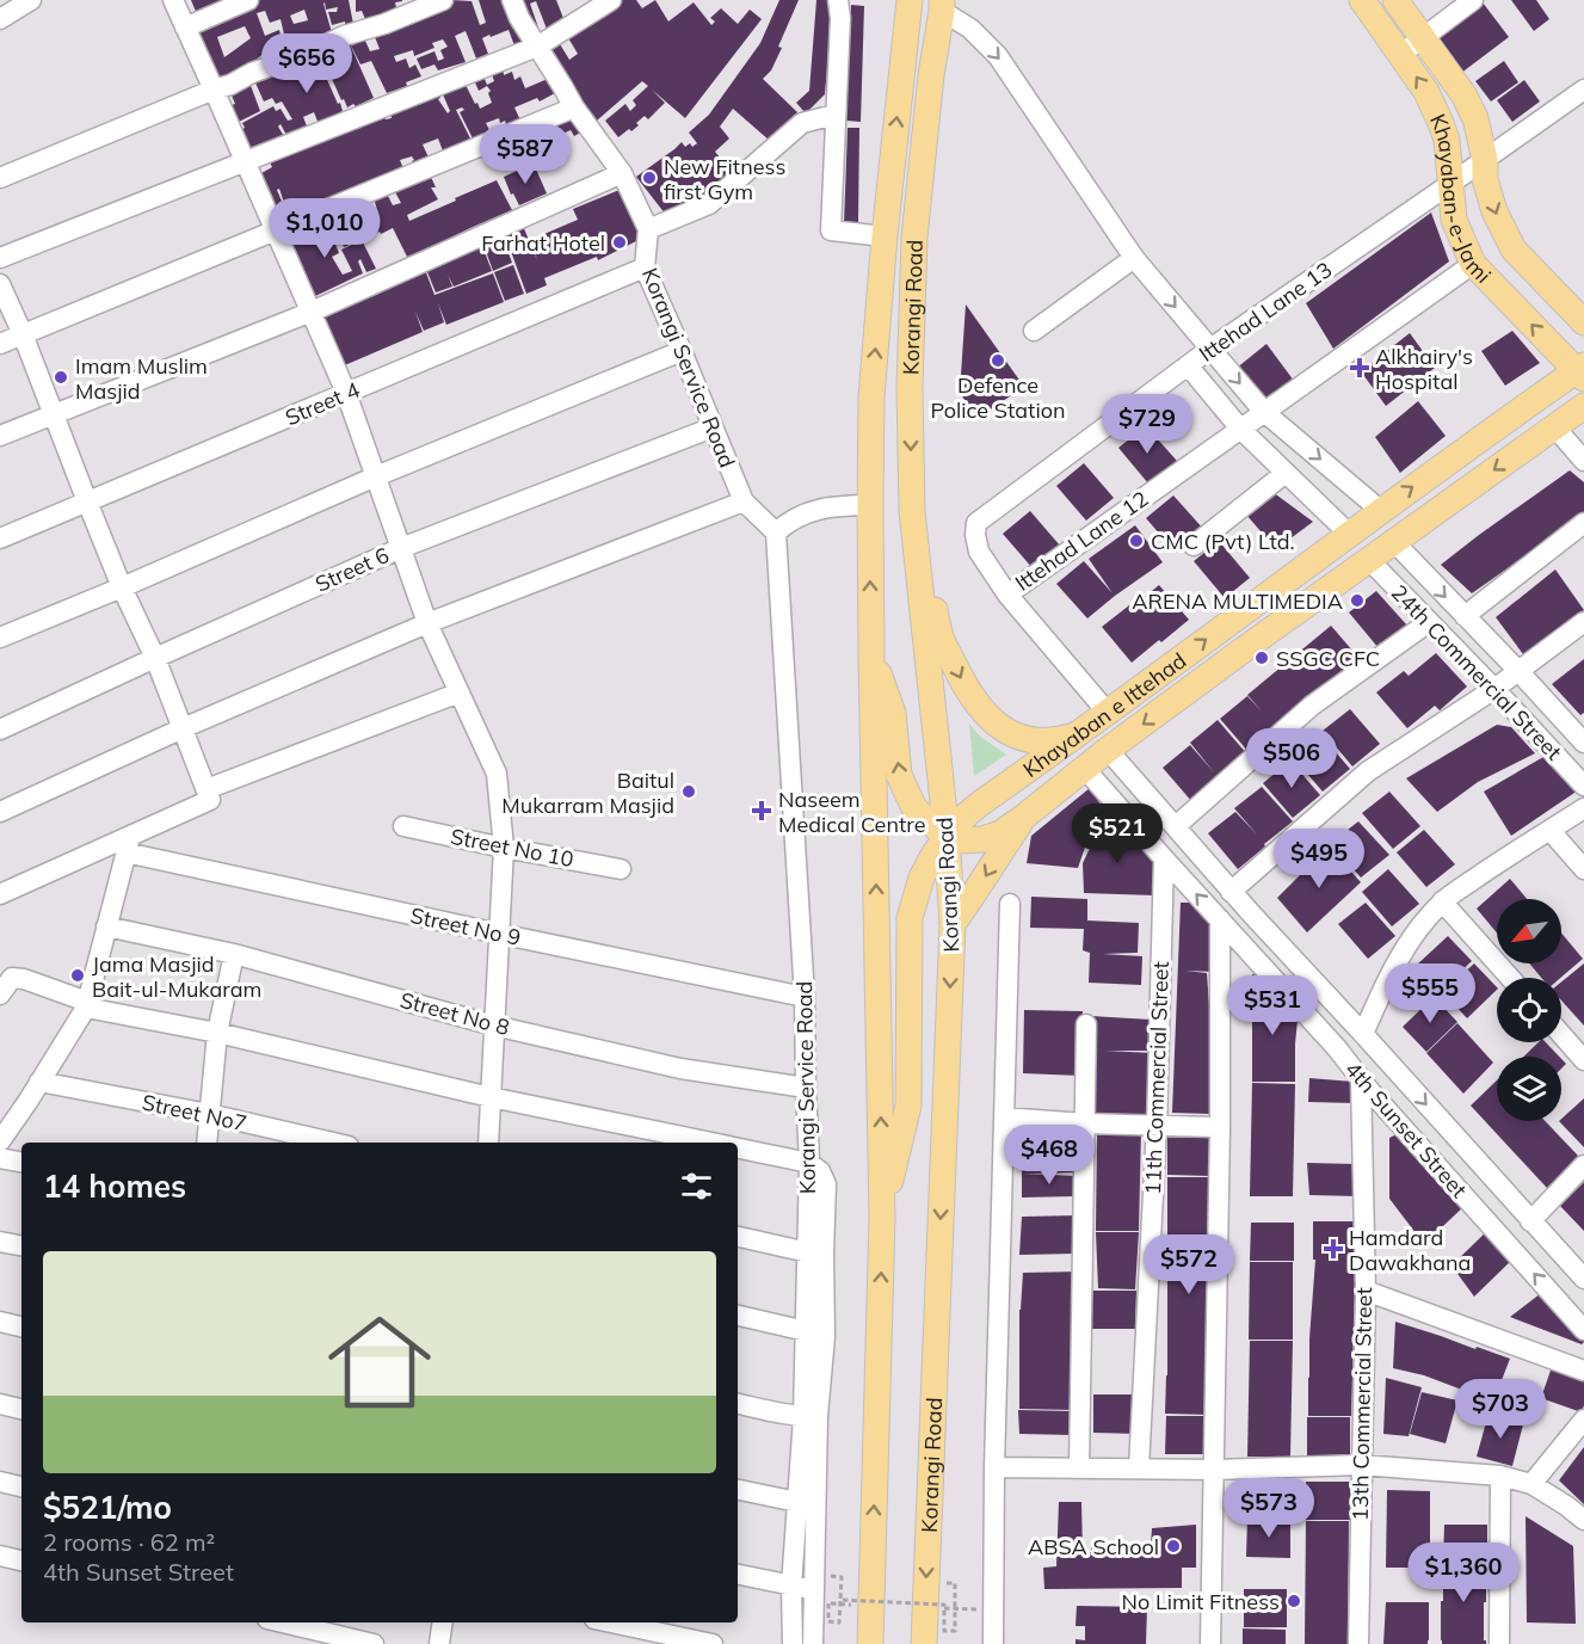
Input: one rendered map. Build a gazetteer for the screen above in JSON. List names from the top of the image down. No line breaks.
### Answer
{"streets":{"main road":["Khayaban-e-Jami","Korangi Road","Khayaban e Ittehad"],"street":["Ittehad Lane 13","Korangi Service Road","Street 4","Ittehad Lane 12","Street 6","24th Commercial Street","Street No 10","Street No 9","Street No 8","11th Commercial Street","Street No7","4th Sunset Street","13th Commercial Street"]},"crossings":[["Khayaban-e-Jami","Ittehad Lane 13"],["Khayaban-e-Jami","Ittehad Lane 12"],["Khayaban-e-Jami","Khayaban e Ittehad"],["Korangi Road","Khayaban e Ittehad"],["Ittehad Lane 13","Ittehad Lane 12"],["Ittehad Lane 13","Khayaban e Ittehad"],["Korangi Service Road","Street 4"],["Korangi Service Road","Street 6"],["Korangi Service Road","Street No 9"],["Korangi Service Road","Street No 8"],["24th Commercial Street","Khayaban e Ittehad"],["Khayaban e Ittehad","4th Sunset Street"],["11th Commercial Street","4th Sunset Street"],["4th Sunset Street","13th Commercial Street"]],"places":{"other":["New Fitness first Gym","Farhat Hotel","Defence Police Station","Imam Muslim Masjid","CMC (Pvt) Ltd.","ARENA MULTIMEDIA","SSGC CFC","Baitul Mukarram Masjid","Jama Masjid Bait-ul-Mukaram","ABSA School","No Limit Fitness"],"health":["Alkhairy's Hospital","Naseem Medical Centre","Hamdard Dawakhana"]},"north":"bottom left","page":{"price":["$656","$587","$1,010","$729","$506","$521","$495","$555","$531","$468","$572","$703","$573","$1,360"],"heading":"14 homes","list":[{"name":"$521/mo","note":"2 rooms · 62 m² · 4th Sunset Street"}]}}
